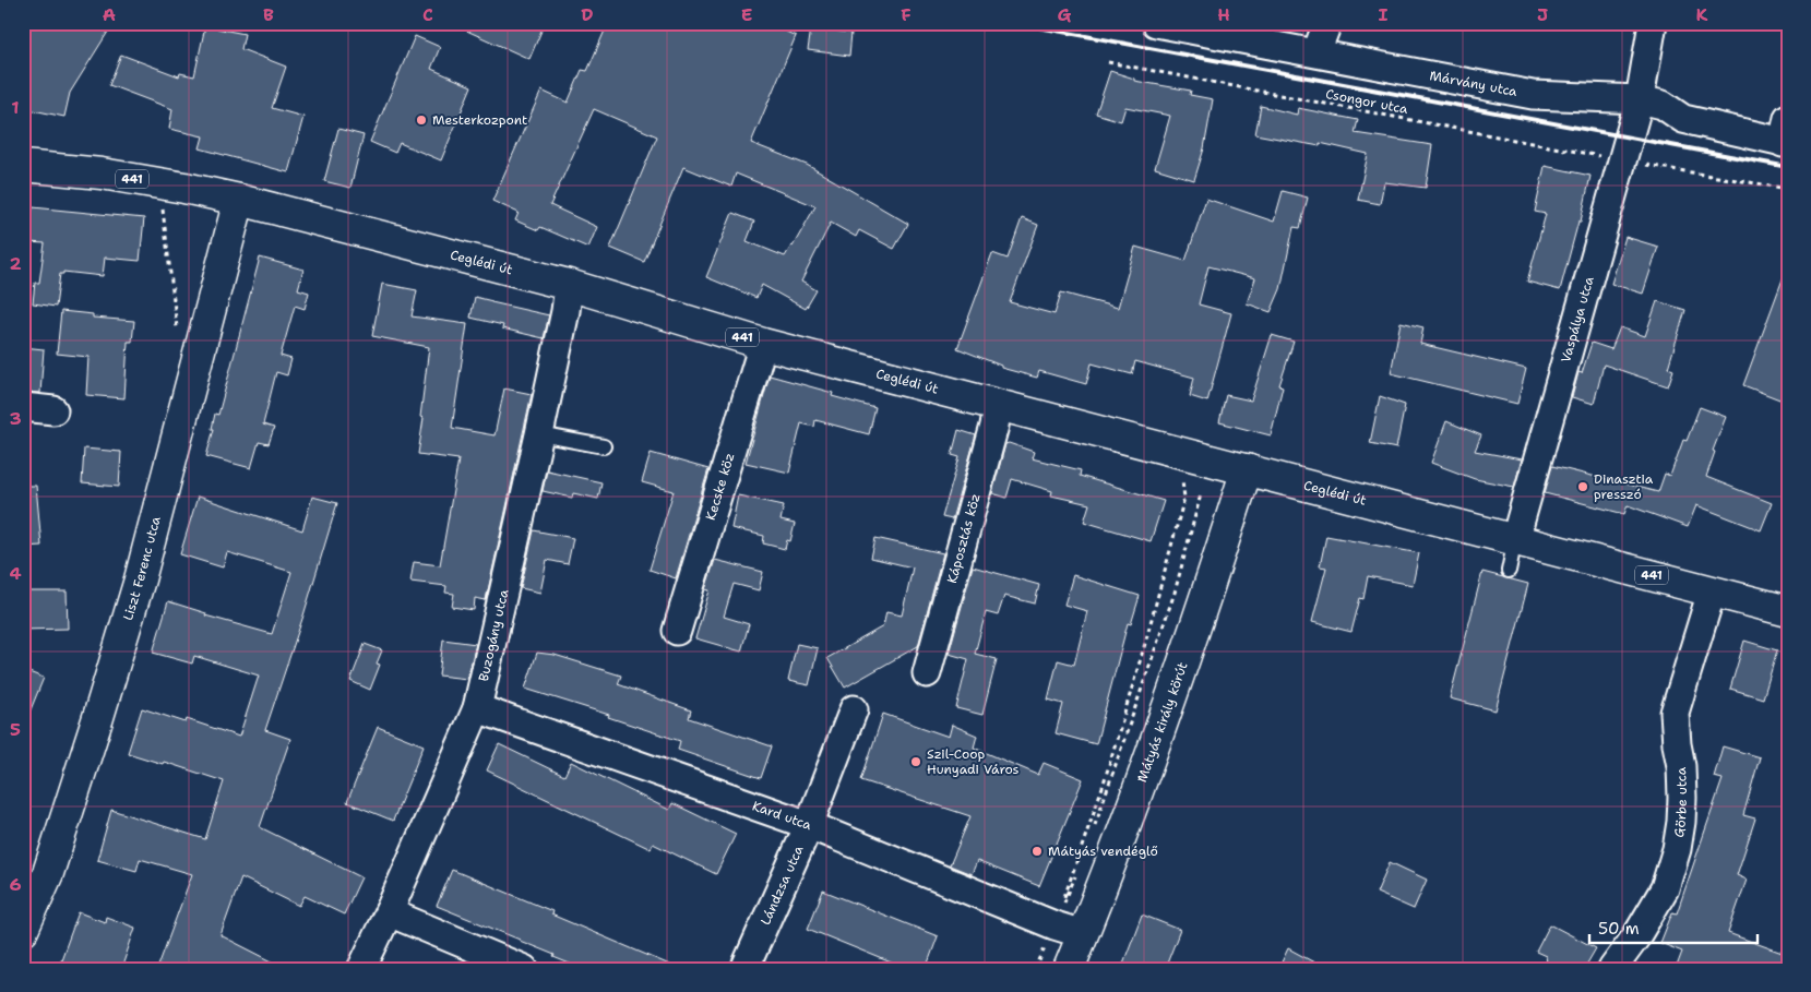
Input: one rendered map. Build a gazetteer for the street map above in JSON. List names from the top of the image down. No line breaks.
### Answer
{"streets":{"main road":["441","Ceglédi út","Liszt Ferenc utca","Mátyás király körút"],"street":["Márvány utca","Vaspálya utca","Kecske köz","Káposztás köz","Buzogány utca","Görbe utca","Kard utca","Lándzsa utca"],"path":["Csongor utca"]},"crossings":[["Márvány utca","Vaspálya utca"],["Csongor utca","Vaspálya utca"],["Ceglédi út","Vaspálya utca"],["Ceglédi út","Kecske köz"],["Ceglédi út","Káposztás köz"],["Ceglédi út","Liszt Ferenc utca"],["Ceglédi út","Buzogány utca"],["Ceglédi út","Mátyás király körút"],["Ceglédi út","Görbe utca"],["Buzogány utca","Kard utca"],["Mátyás király körút","Kard utca"],["Kard utca","Lándzsa utca"]],"places":["Mesterkozpont","Dinasztia presszó","Szil-Coop Hunyadi Város","Mátyás vendéglő"],"scale_bar":"50 m","grid":{"columns":["A","B","C","D","E","F","G","H","I","J","K"],"rows":["1","2","3","4","5","6"]}}
